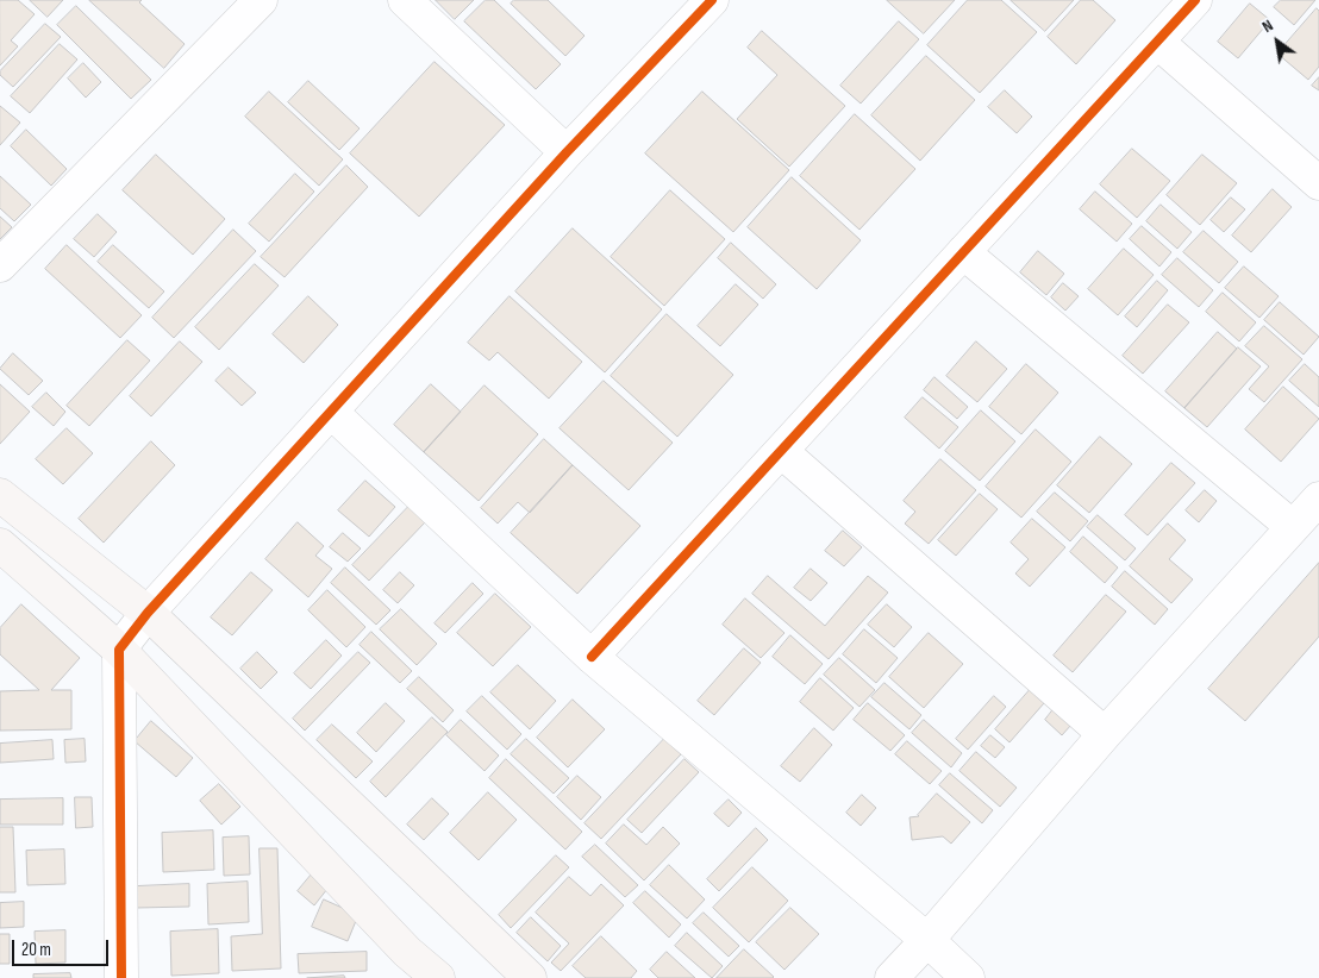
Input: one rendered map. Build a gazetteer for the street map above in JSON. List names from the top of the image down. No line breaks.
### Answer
{"scale_bar":"20 m","north":"top left"}
